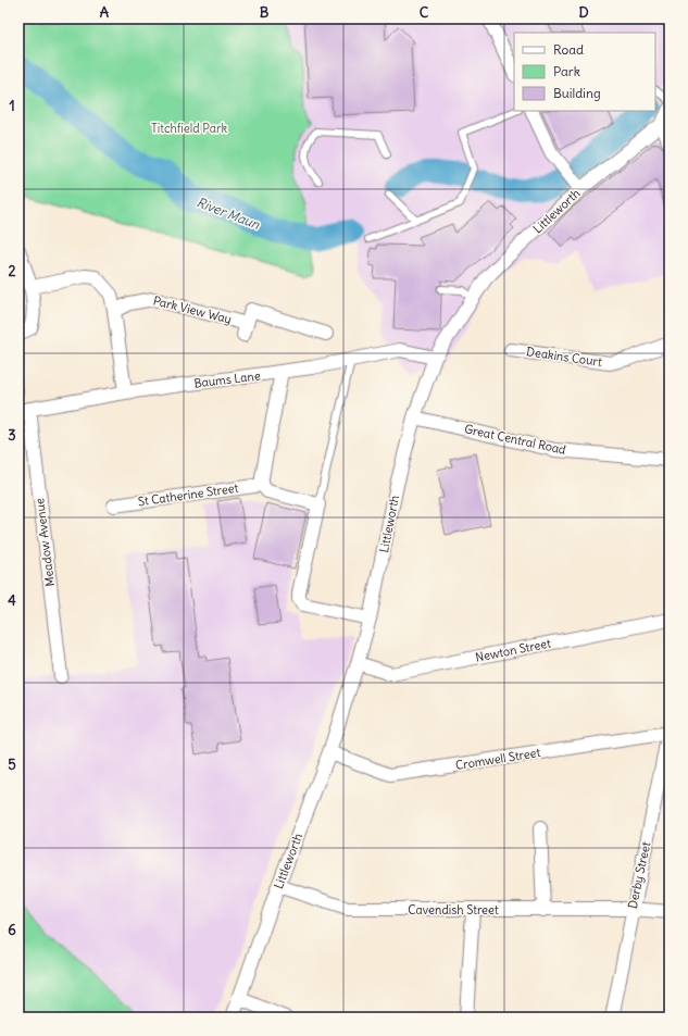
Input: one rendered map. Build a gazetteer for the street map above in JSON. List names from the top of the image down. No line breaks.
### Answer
{"streets":{"street":["Littleworth","Park View Way","Deakins Court","Baums Lane","Great Central Road","St Catherine Street","Meadow Avenue","Newton Street","Cromwell Street","Derby Street","Cavendish Street"]},"crossings":[["Littleworth","Baums Lane"],["Littleworth","Great Central Road"],["Littleworth","Newton Street"],["Littleworth","Cromwell Street"],["Littleworth","Cavendish Street"],["Baums Lane","Meadow Avenue"],["Cromwell Street","Derby Street"],["Derby Street","Cavendish Street"]],"water":["River Maun"],"parks":["Titchfield Park"],"legend":["Road","Park","Building"],"grid":{"columns":["A","B","C","D"],"rows":["1","2","3","4","5","6"]}}
